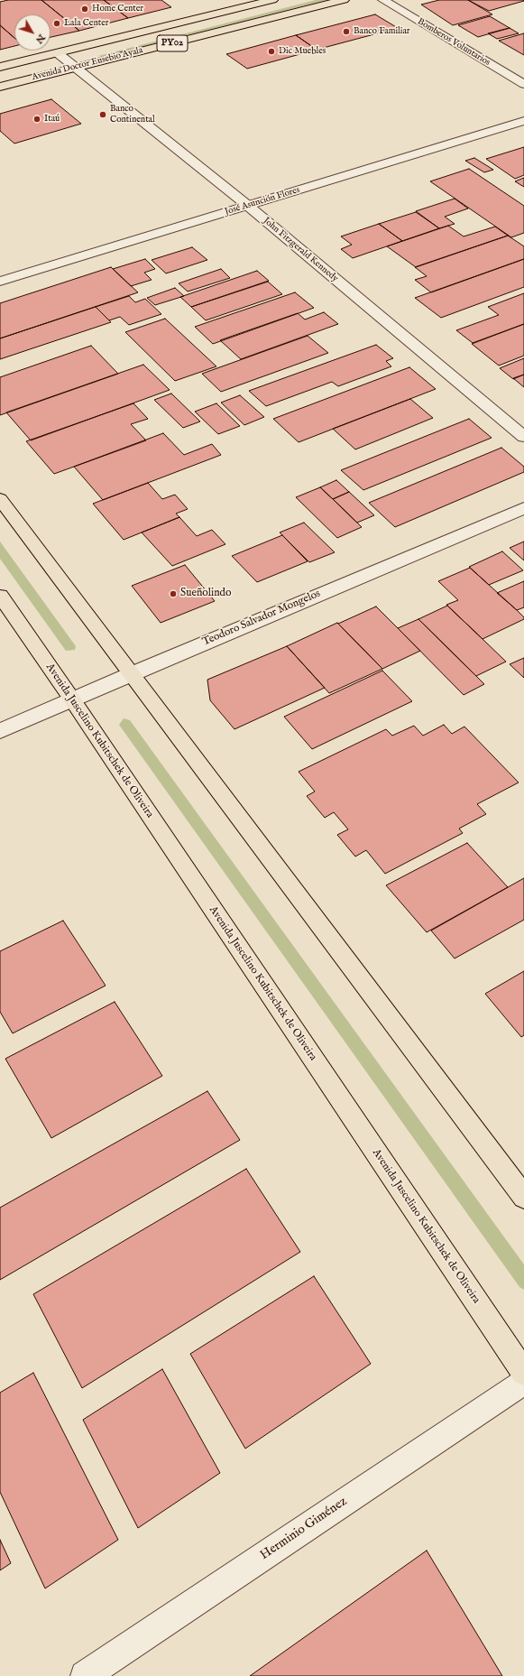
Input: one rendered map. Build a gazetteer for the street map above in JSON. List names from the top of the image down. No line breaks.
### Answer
{"streets":{"main road":["PY02","Avenida Doctor Eusebio Ayala","Avenida Juscelino Kubitschek de Oliveira"],"street":["Bomberos Voluntarios","José Asunción Flores","John Fitzgerald Kennedy","Teodoro Salvador Mongelos","Herminio Giménez"]},"crossings":[["Avenida Doctor Eusebio Ayala","John Fitzgerald Kennedy"],["José Asunción Flores","John Fitzgerald Kennedy"],["Teodoro Salvador Mongelos","Avenida Juscelino Kubitschek de Oliveira"]],"places":["Home Center","Lala Center","Banco Familiar","Dic Muebles","Banco Continental","Itaú","Sueñolindo"],"north":"bottom right"}
